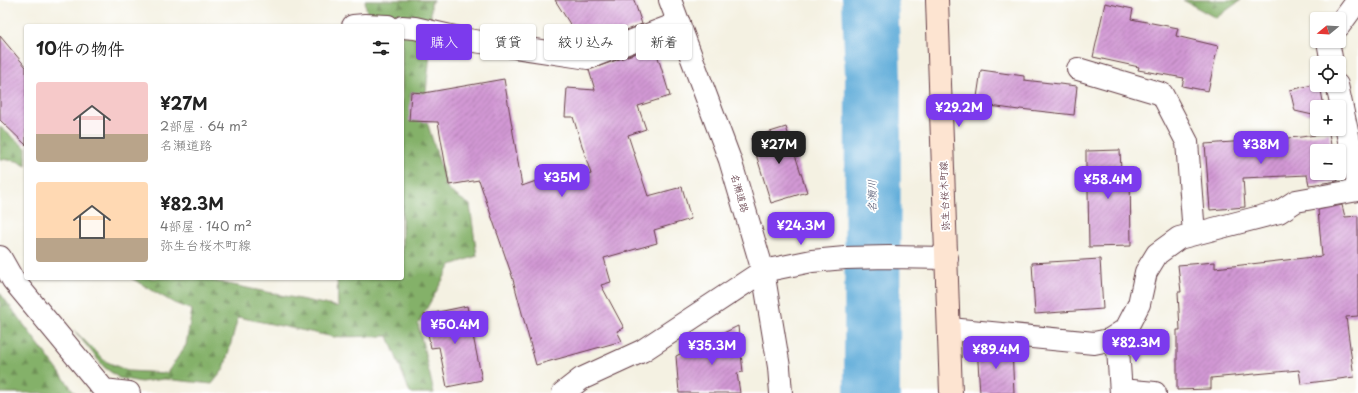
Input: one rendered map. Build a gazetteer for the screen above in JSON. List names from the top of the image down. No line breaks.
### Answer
{"streets":{"main road":["弥生台桜木町線"],"street":["名瀬道路"]},"water":["名瀬川"],"north":"left","page":{"map_buttons":["+","−"],"chip":["購入","賃貸","絞り込み","新着"],"heading":"10件の物件","list":[{"name":"¥27M","note":"2部屋 · 64 m² · 名瀬道路"},{"name":"¥82.3M","note":"4部屋 · 140 m² · 弥生台桜木町線"}],"price":["¥29.2M","¥27M","¥38M","¥35M","¥58.4M","¥24.3M","¥50.4M","¥82.3M","¥35.3M","¥89.4M"]}}
